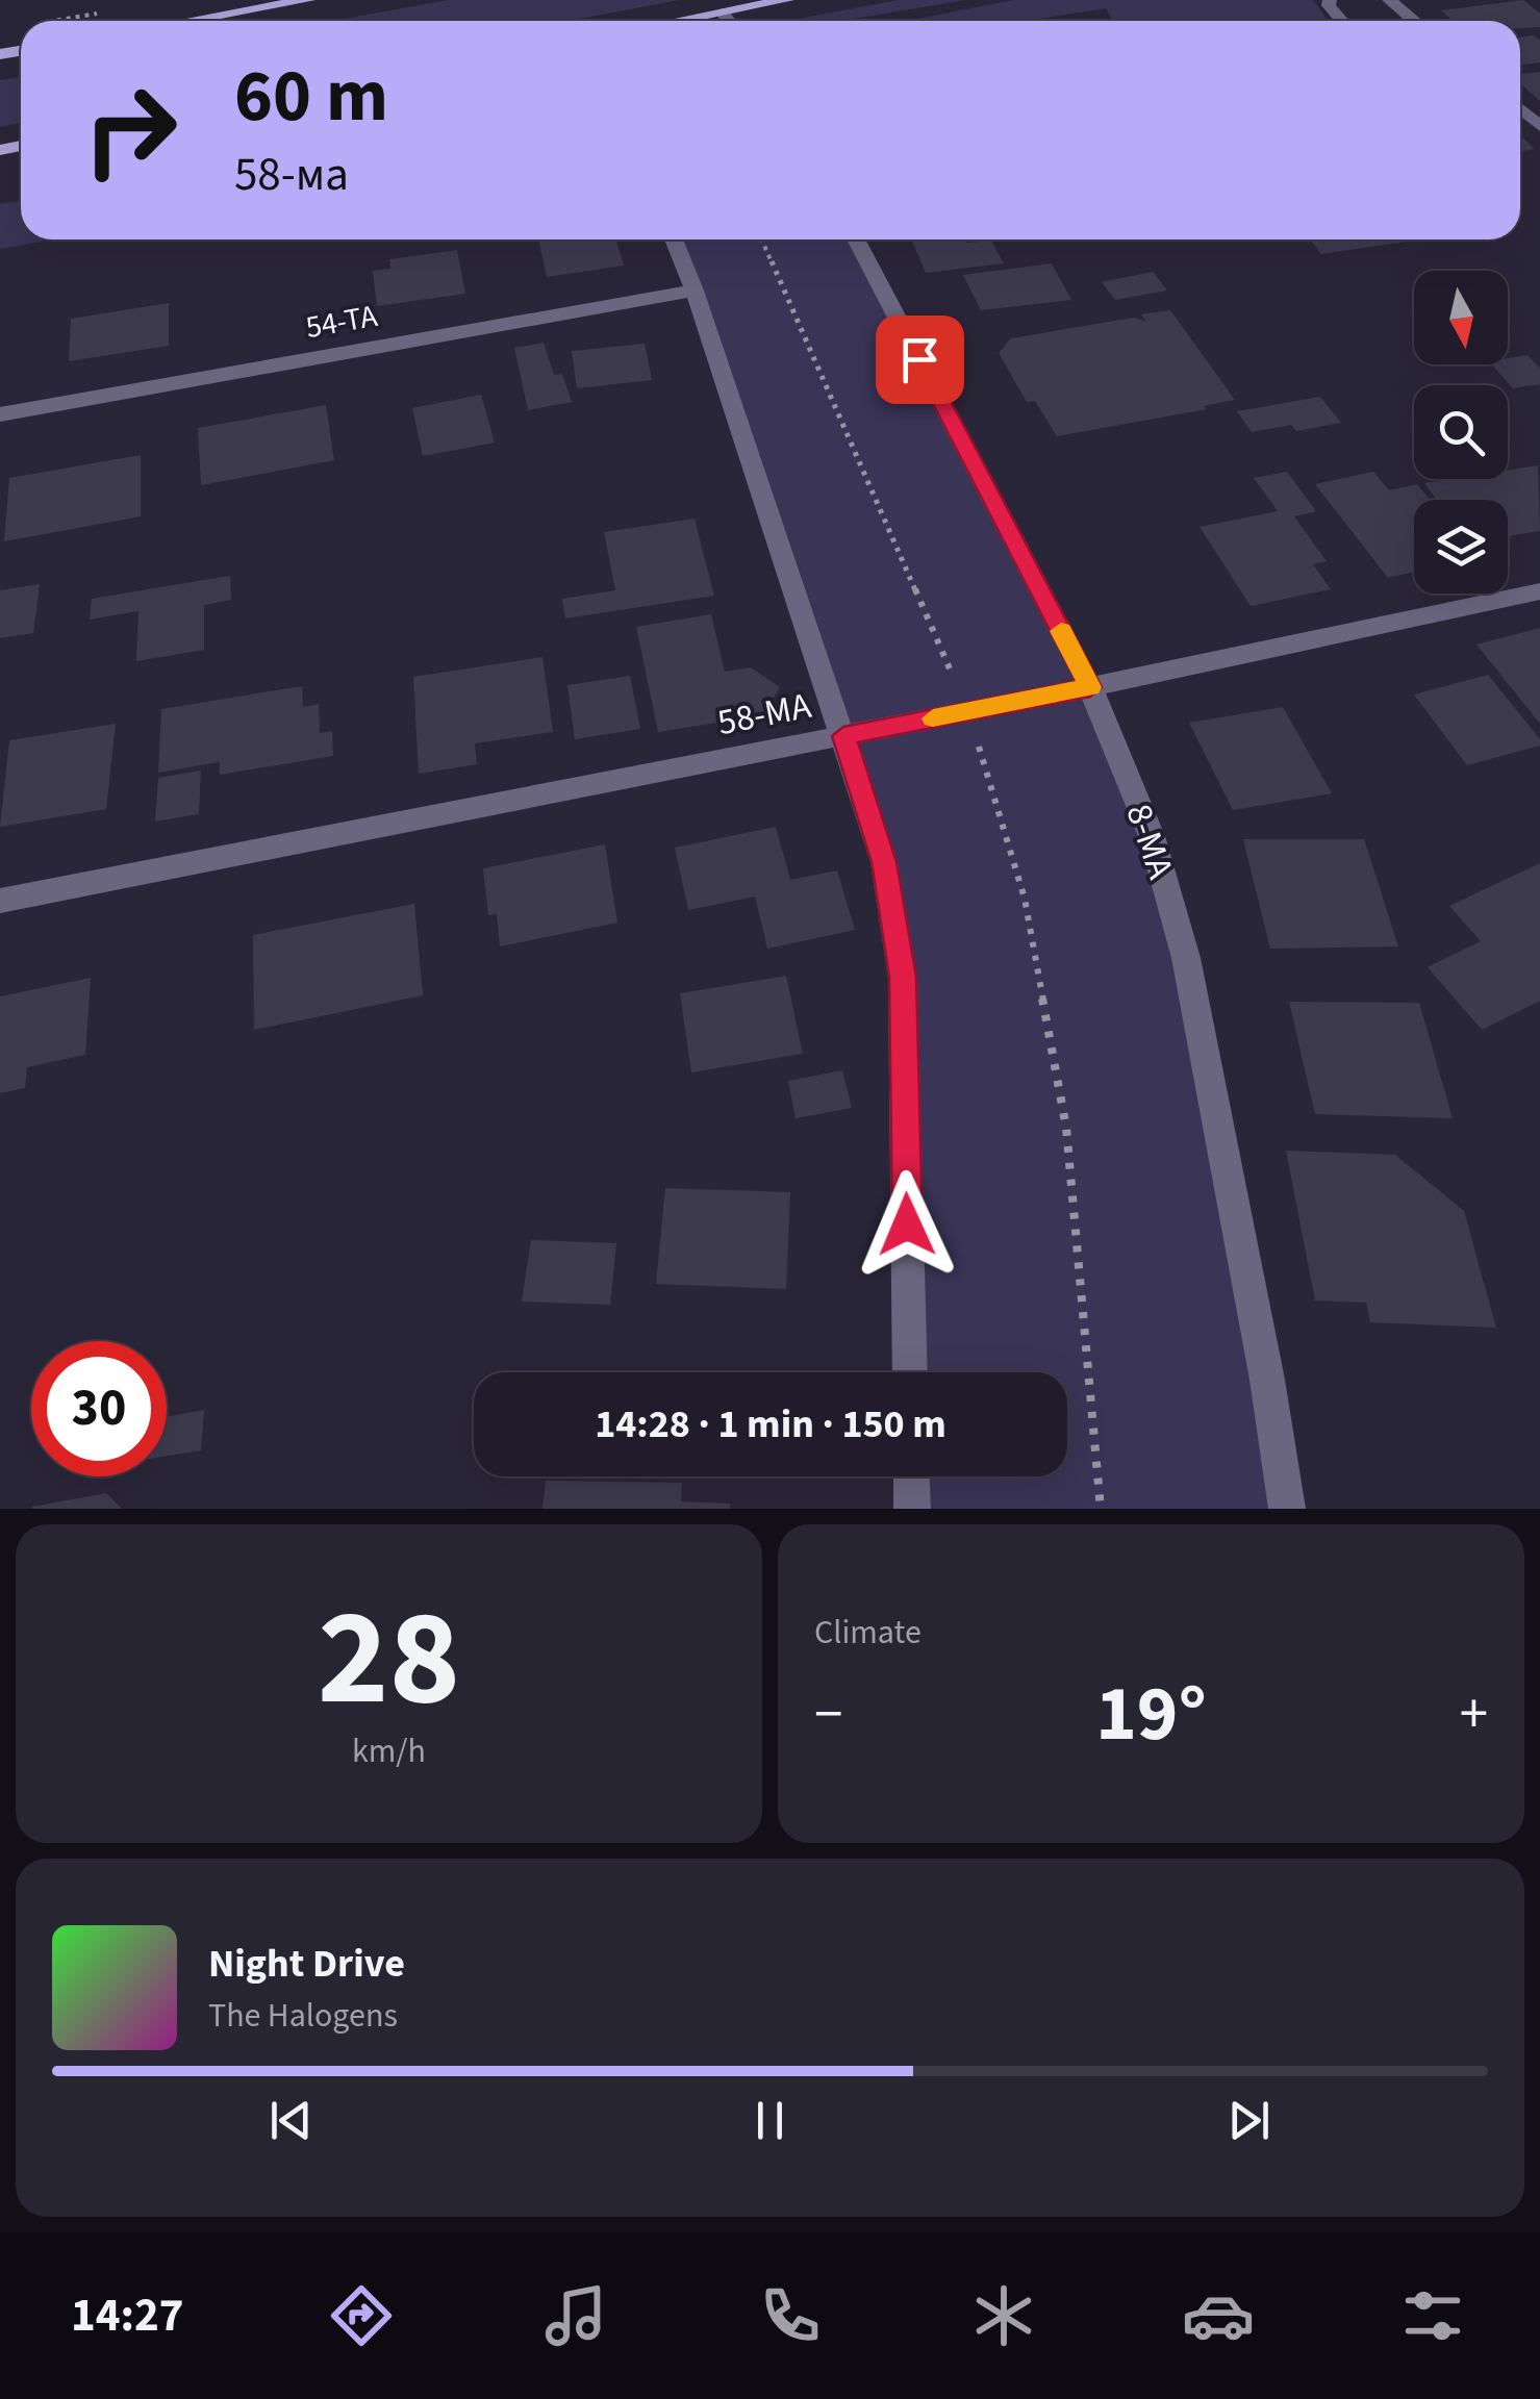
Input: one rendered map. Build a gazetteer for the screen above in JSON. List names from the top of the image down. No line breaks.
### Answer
{"streets":{"street":["54-ТА","58-МА","8-МА"]},"crossings":[["58-МА","8-МА"]],"north":"bottom","page":{"turn":["60 m","58-ма"],"limit":"30","trip":"14:28 · 1 min · 150 m","tile":[["28","km/h"],"Climate"],"heat":["−","19°","+"],"song":["Night Drive","The Halogens"],"tabs":"14:27"}}
